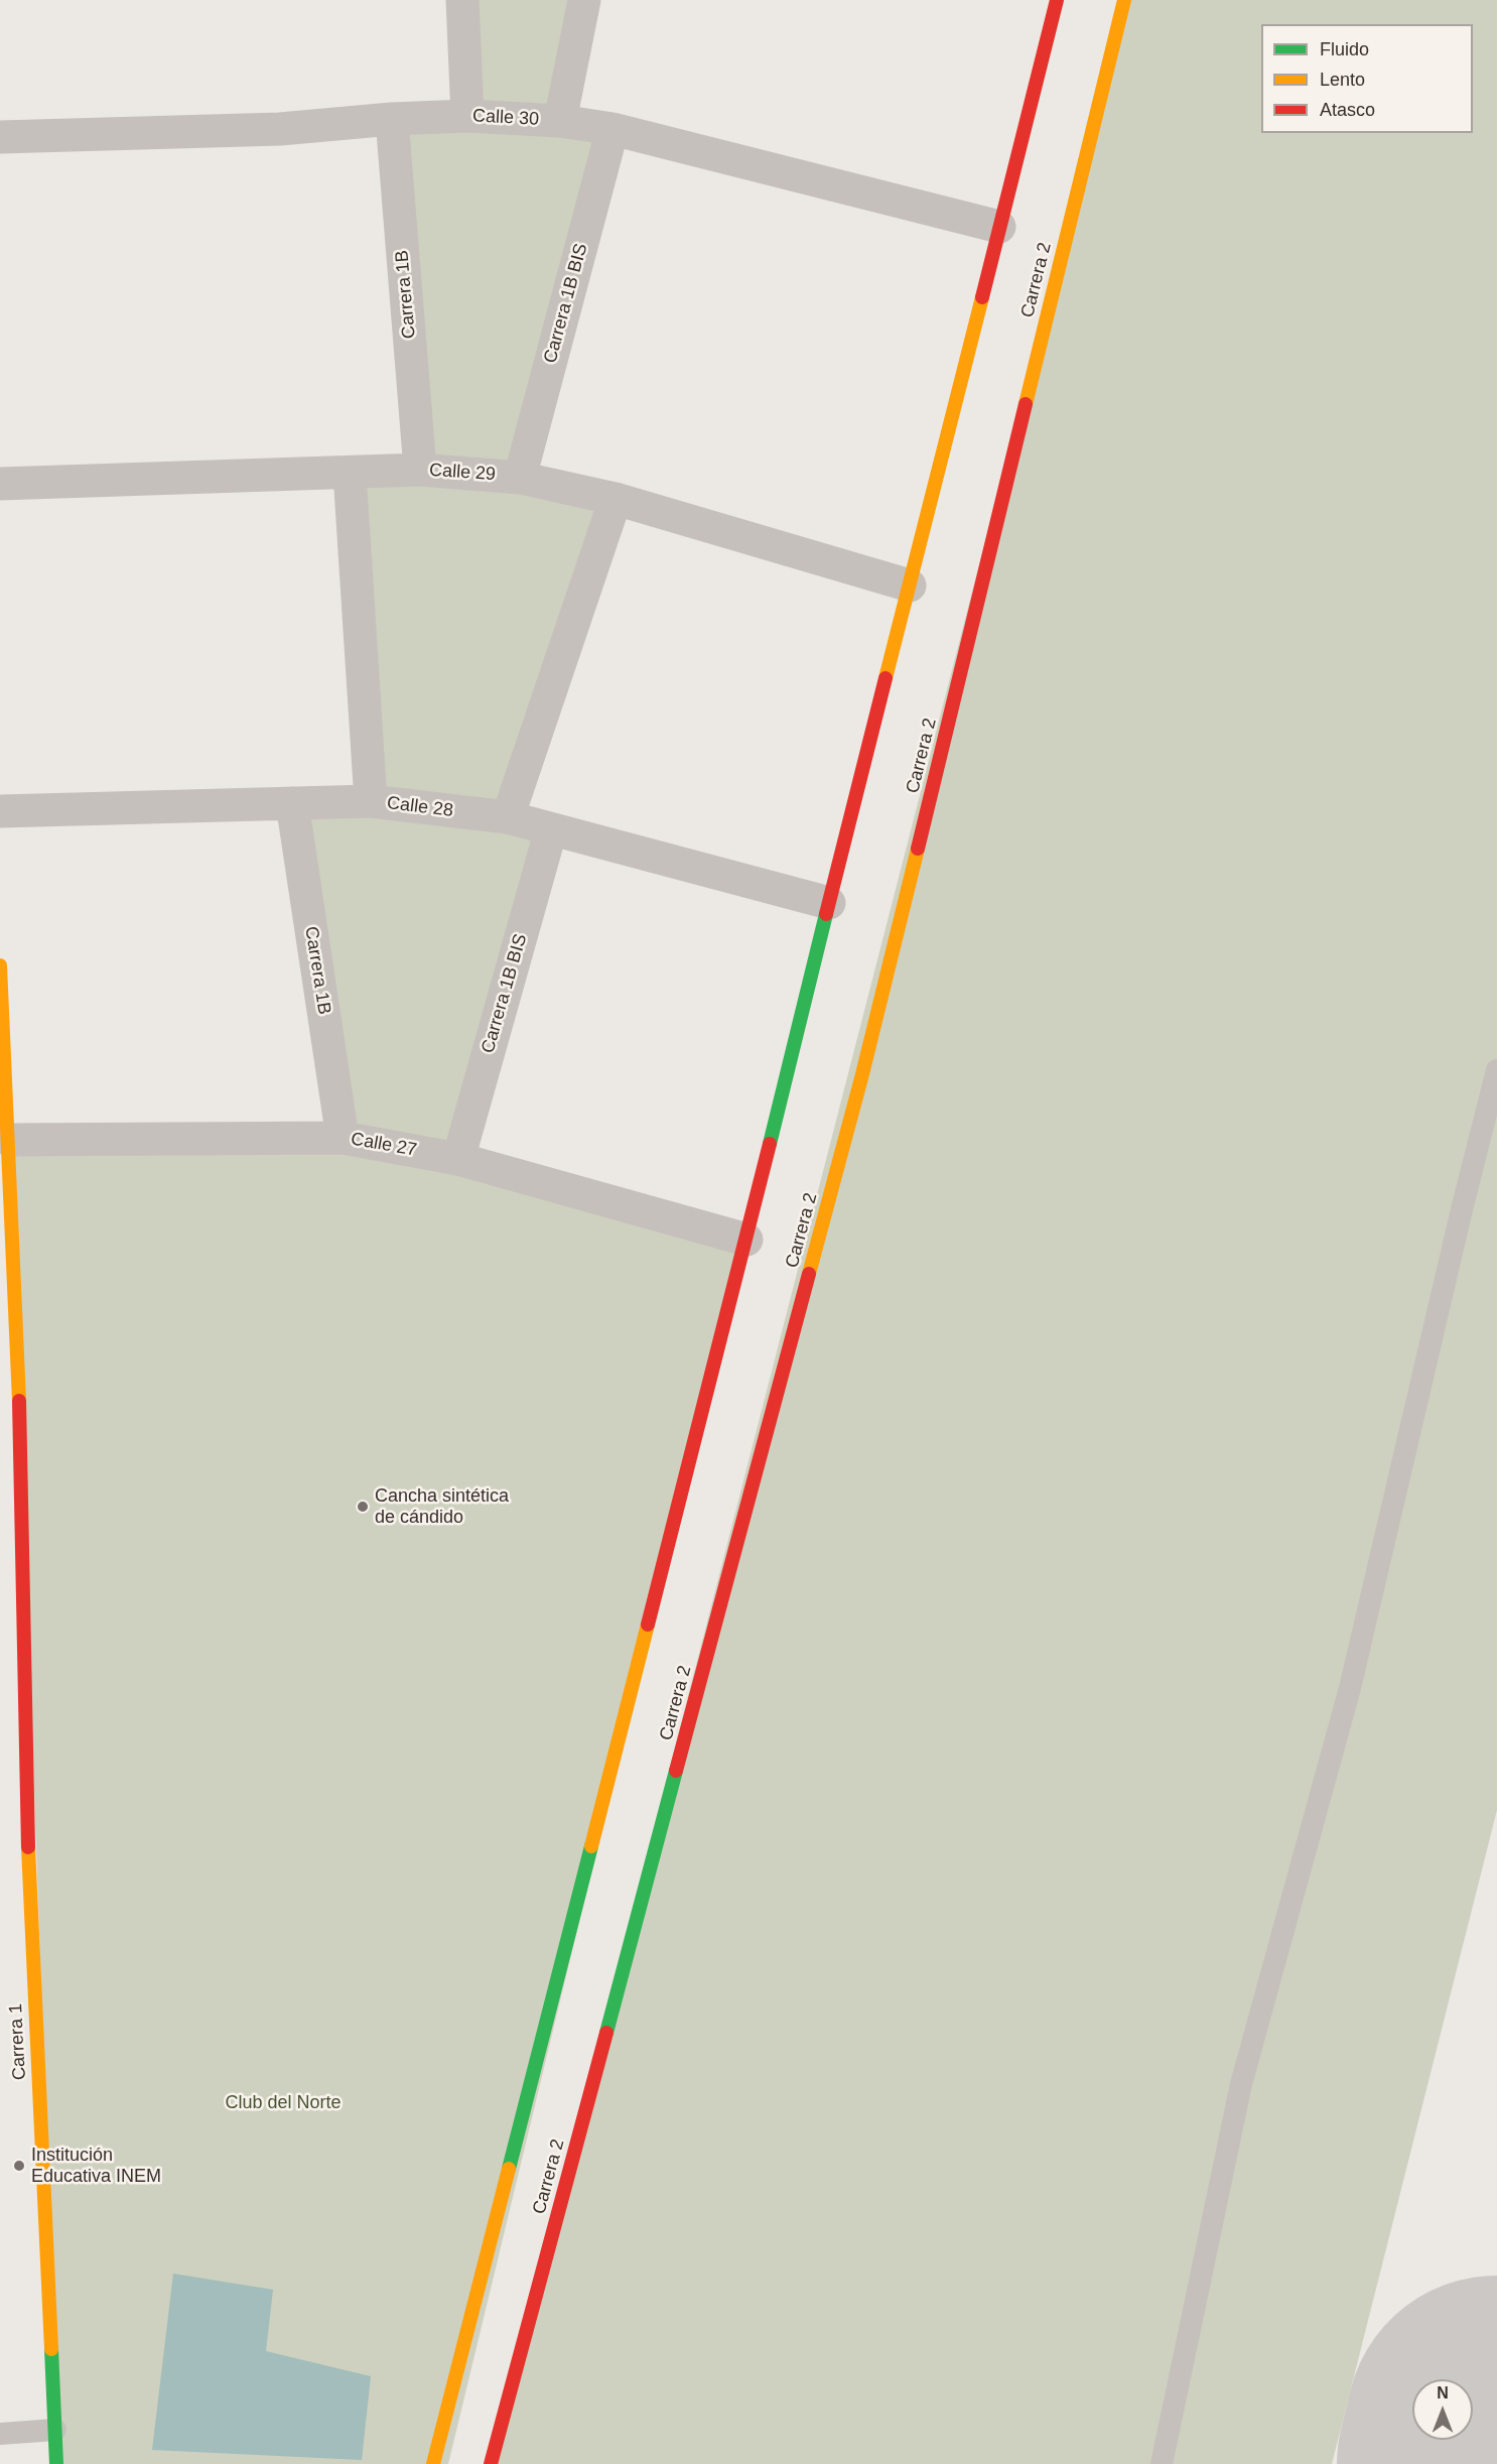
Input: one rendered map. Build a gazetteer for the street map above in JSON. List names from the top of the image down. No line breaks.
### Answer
{"streets":{"main road":["Carrera 2","Carrera 1"],"street":["Calle 30","Carrera 1B","Carrera 1B BIS","Calle 29","Calle 28","Calle 27"]},"crossings":[["Calle 30","Carrera 1B"],["Calle 30","Carrera 1B BIS"],["Carrera 1B","Calle 29"],["Carrera 1B","Calle 28"],["Carrera 1B","Calle 27"],["Carrera 1B BIS","Calle 29"],["Carrera 1B BIS","Calle 28"],["Carrera 1B BIS","Calle 27"],["Calle 27","Carrera 1"]],"parks":["Club del Norte"],"places":["Cancha sintética de cándido","Institución Educativa INEM"],"legend":["Fluido","Lento","Atasco"],"north":"top"}
